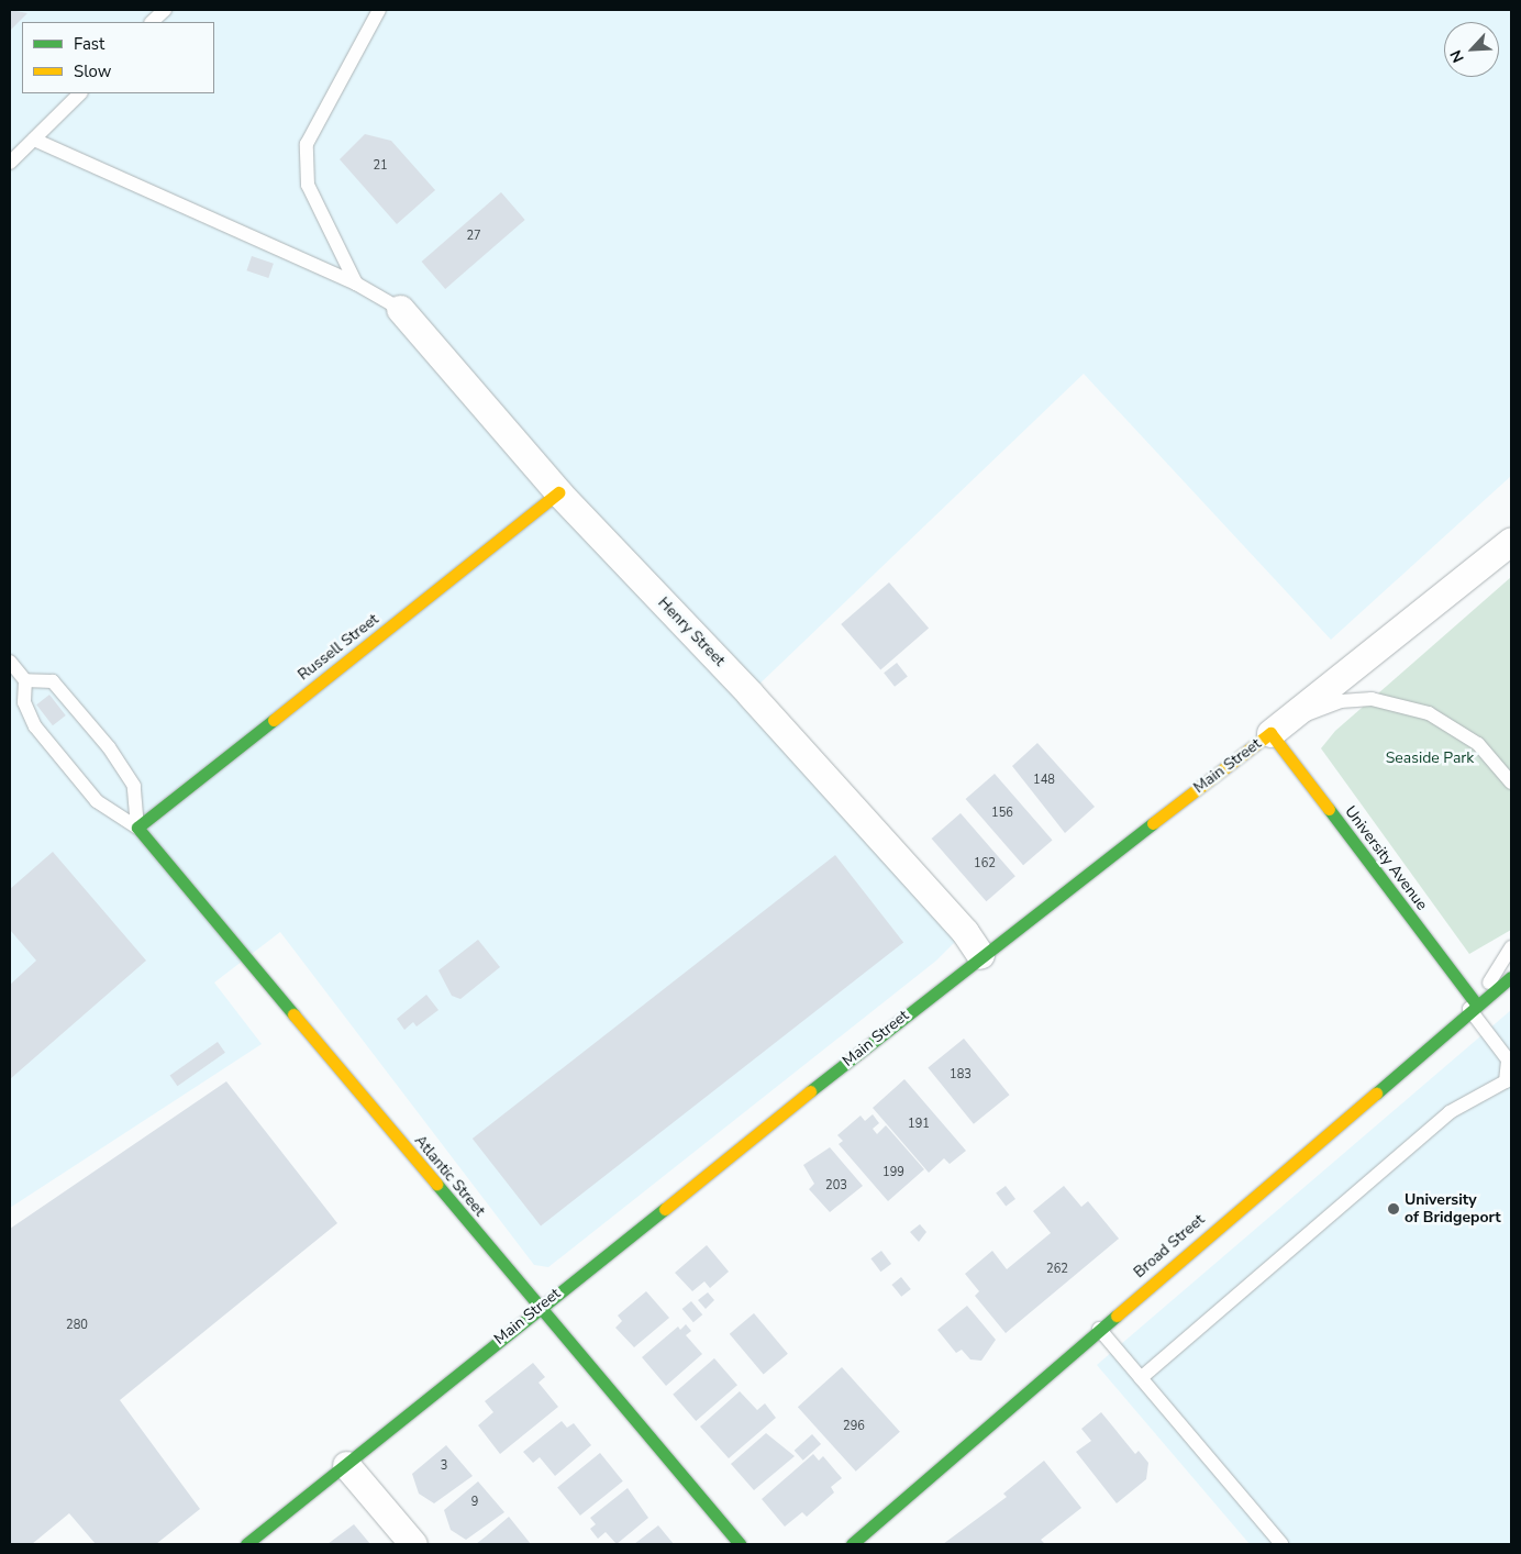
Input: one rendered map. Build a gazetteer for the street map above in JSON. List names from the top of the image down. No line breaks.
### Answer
{"streets":{"street":["Henry Street","Russell Street","Main Street","University Avenue","Atlantic Street","Broad Street"]},"crossings":[["Henry Street","Russell Street"],["Henry Street","Main Street"],["Russell Street","Atlantic Street"],["Main Street","University Avenue"],["Main Street","Atlantic Street"],["University Avenue","Broad Street"]],"parks":["Seaside Park"],"places":["University of Bridgeport"],"house_numbers":["21","27","148","156","162","183","191","199","203","262","280","296","3","9"],"legend":["Fast","Slow"],"north":"bottom left"}
